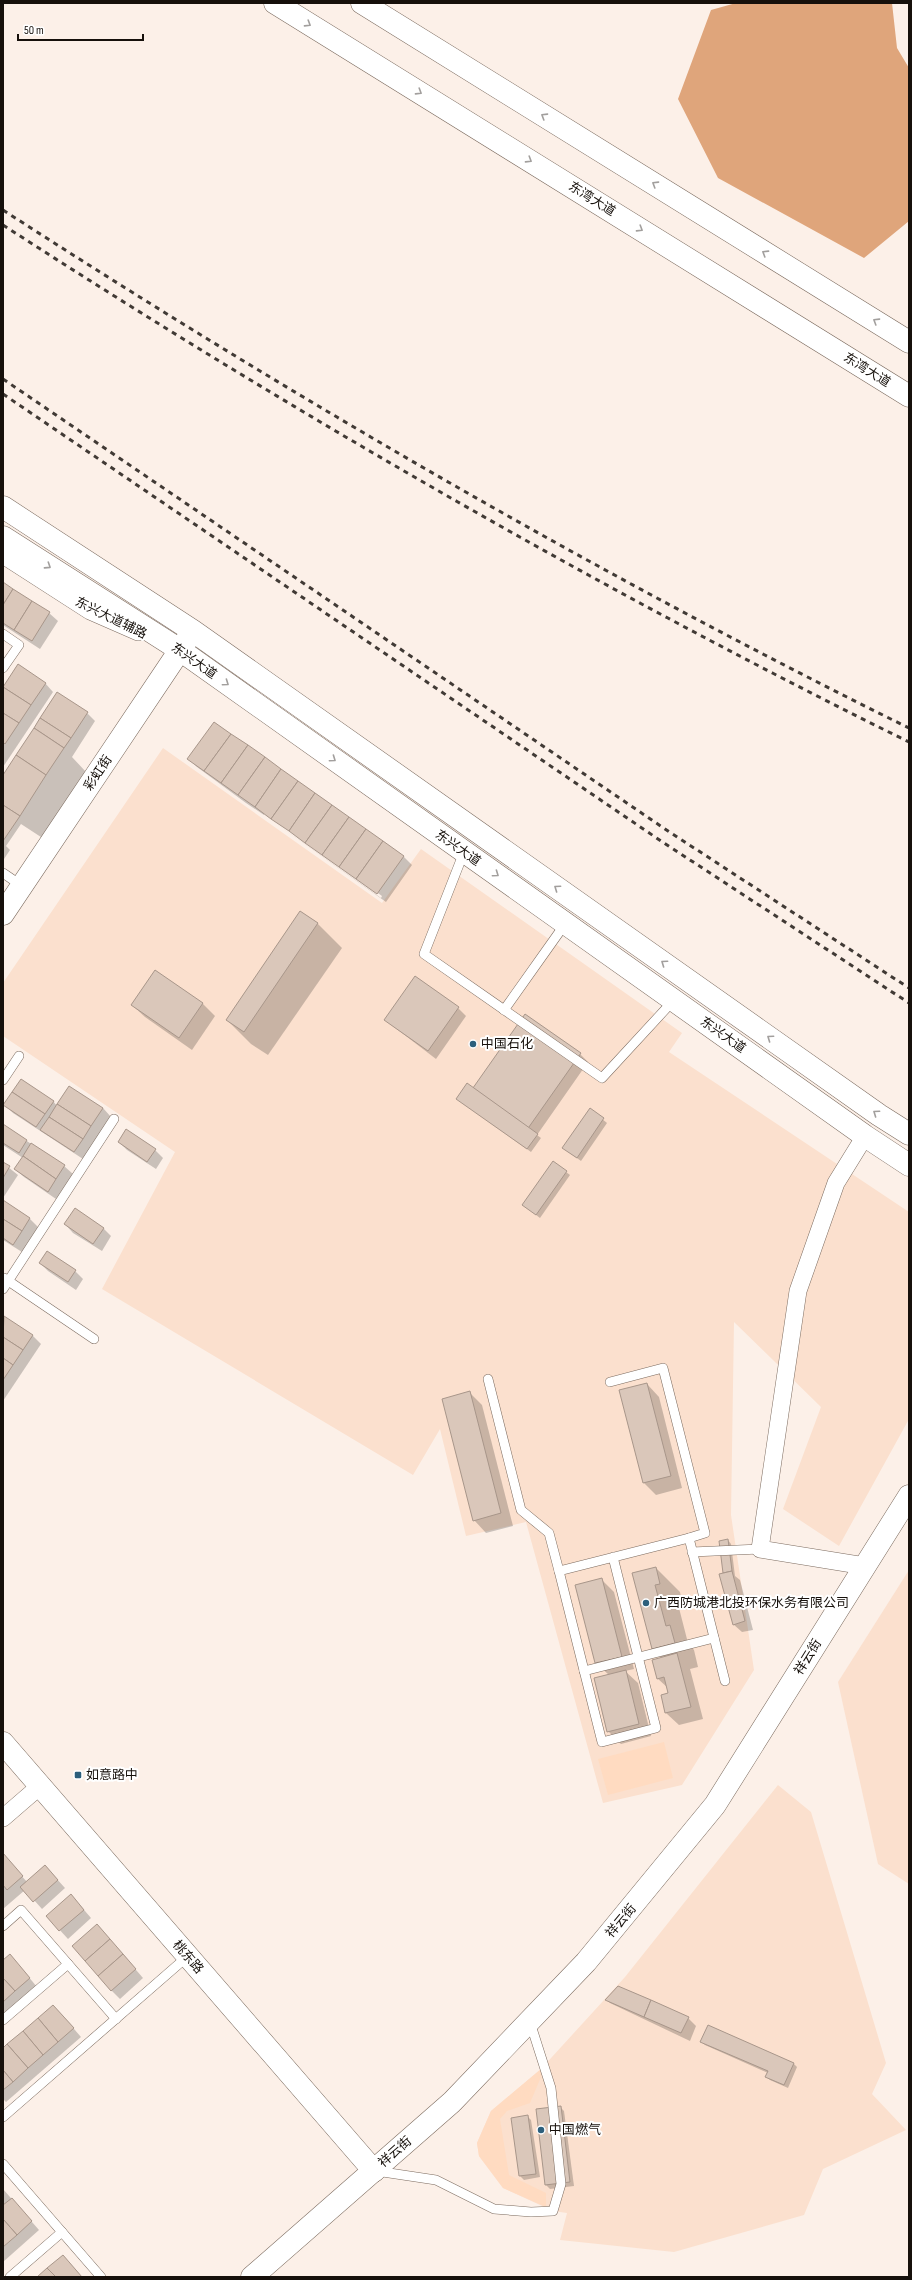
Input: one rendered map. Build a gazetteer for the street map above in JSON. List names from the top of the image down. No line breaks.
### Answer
{"streets":{"main road":["东湾大道","东兴大道","彩虹街","祥云街","桃东路"],"street":["东兴大道辅路"]},"crossings":[["东兴大道辅路","东兴大道"],["东兴大道辅路","彩虹街"],["东兴大道","彩虹街"],["祥云街","桃东路"]],"places":{"other":["中国石化","广西防城港北投环保水务有限公司","中国燃气"],"transit":["如意路中"]},"scale_bar":"50 m"}
